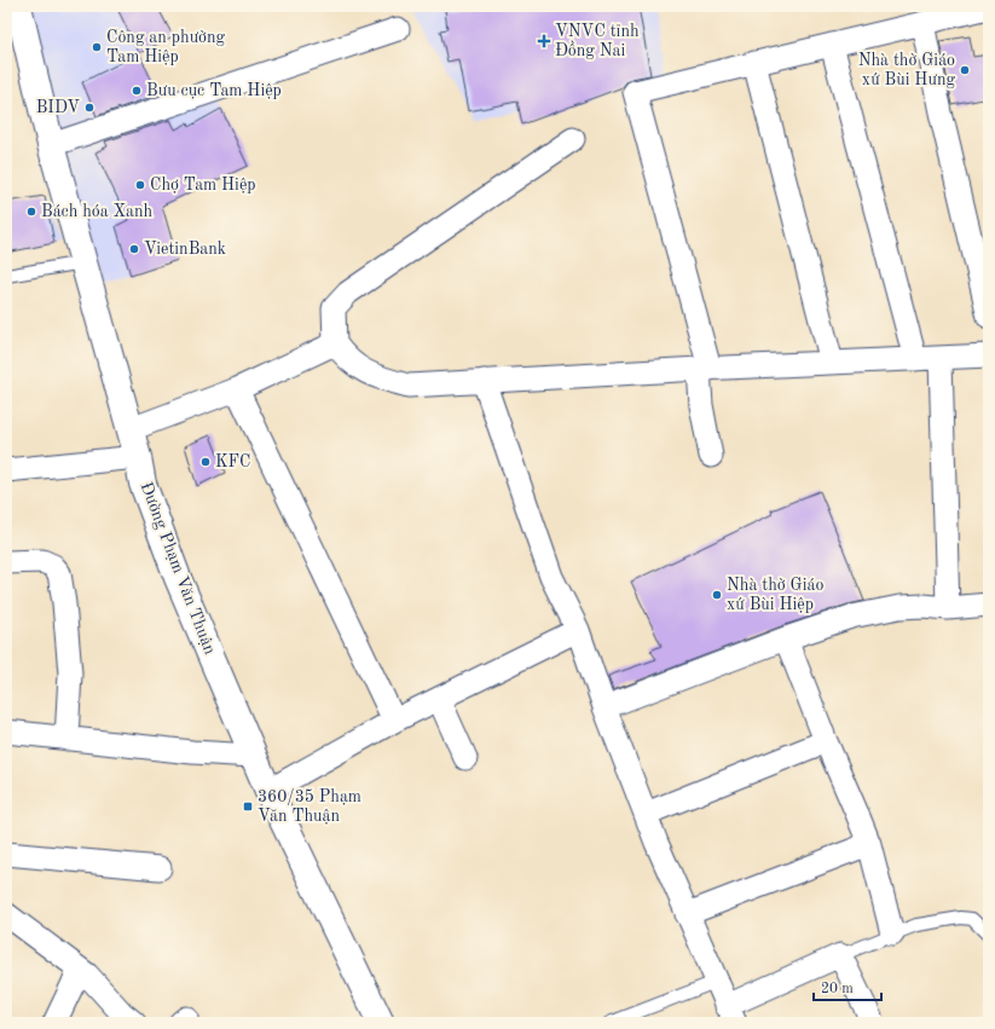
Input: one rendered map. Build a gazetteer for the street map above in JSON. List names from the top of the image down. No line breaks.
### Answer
{"streets":{"main road":["Đường Phạm Văn Thuận"]},"places":{"health":["VNVC tỉnh Đồng Nai"],"other":["Công an phường Tam Hiệp","Nhà thờ Giáo xứ Bùi Hưng","Bưu cục Tam Hiệp","BIDV","Chợ Tam Hiệp","Bách hóa Xanh","VietinBank","KFC","Nhà thờ Giáo xứ Bùi Hiệp"],"transit":["360/35 Phạm Văn Thuận"]},"scale_bar":"20 m"}
